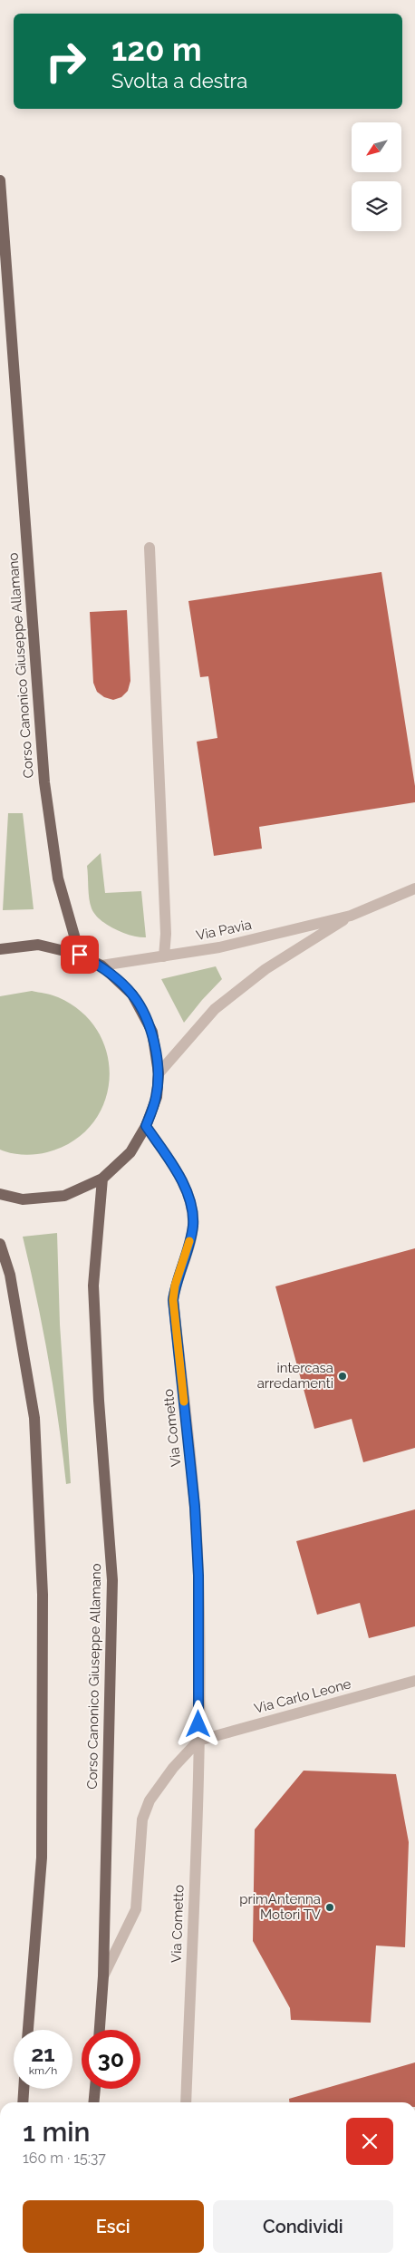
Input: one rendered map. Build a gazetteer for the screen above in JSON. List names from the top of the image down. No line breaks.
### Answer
{"streets":{"main road":["Corso Canonico Giuseppe Allamano"],"street":["Via Pavia","Via Cometto","Via Carlo Leone"]},"crossings":[["Via Cometto","Via Carlo Leone"]],"places":["intercasa arredamenti","primAntenna Motori TV"],"north":"bottom left","page":{"turn":["120 m","Svolta a destra"],"speed":"21 km/h","limit":"30","heading":["1 min","160 m · 15:37"],"buttons":["Esci","Condividi"]}}
